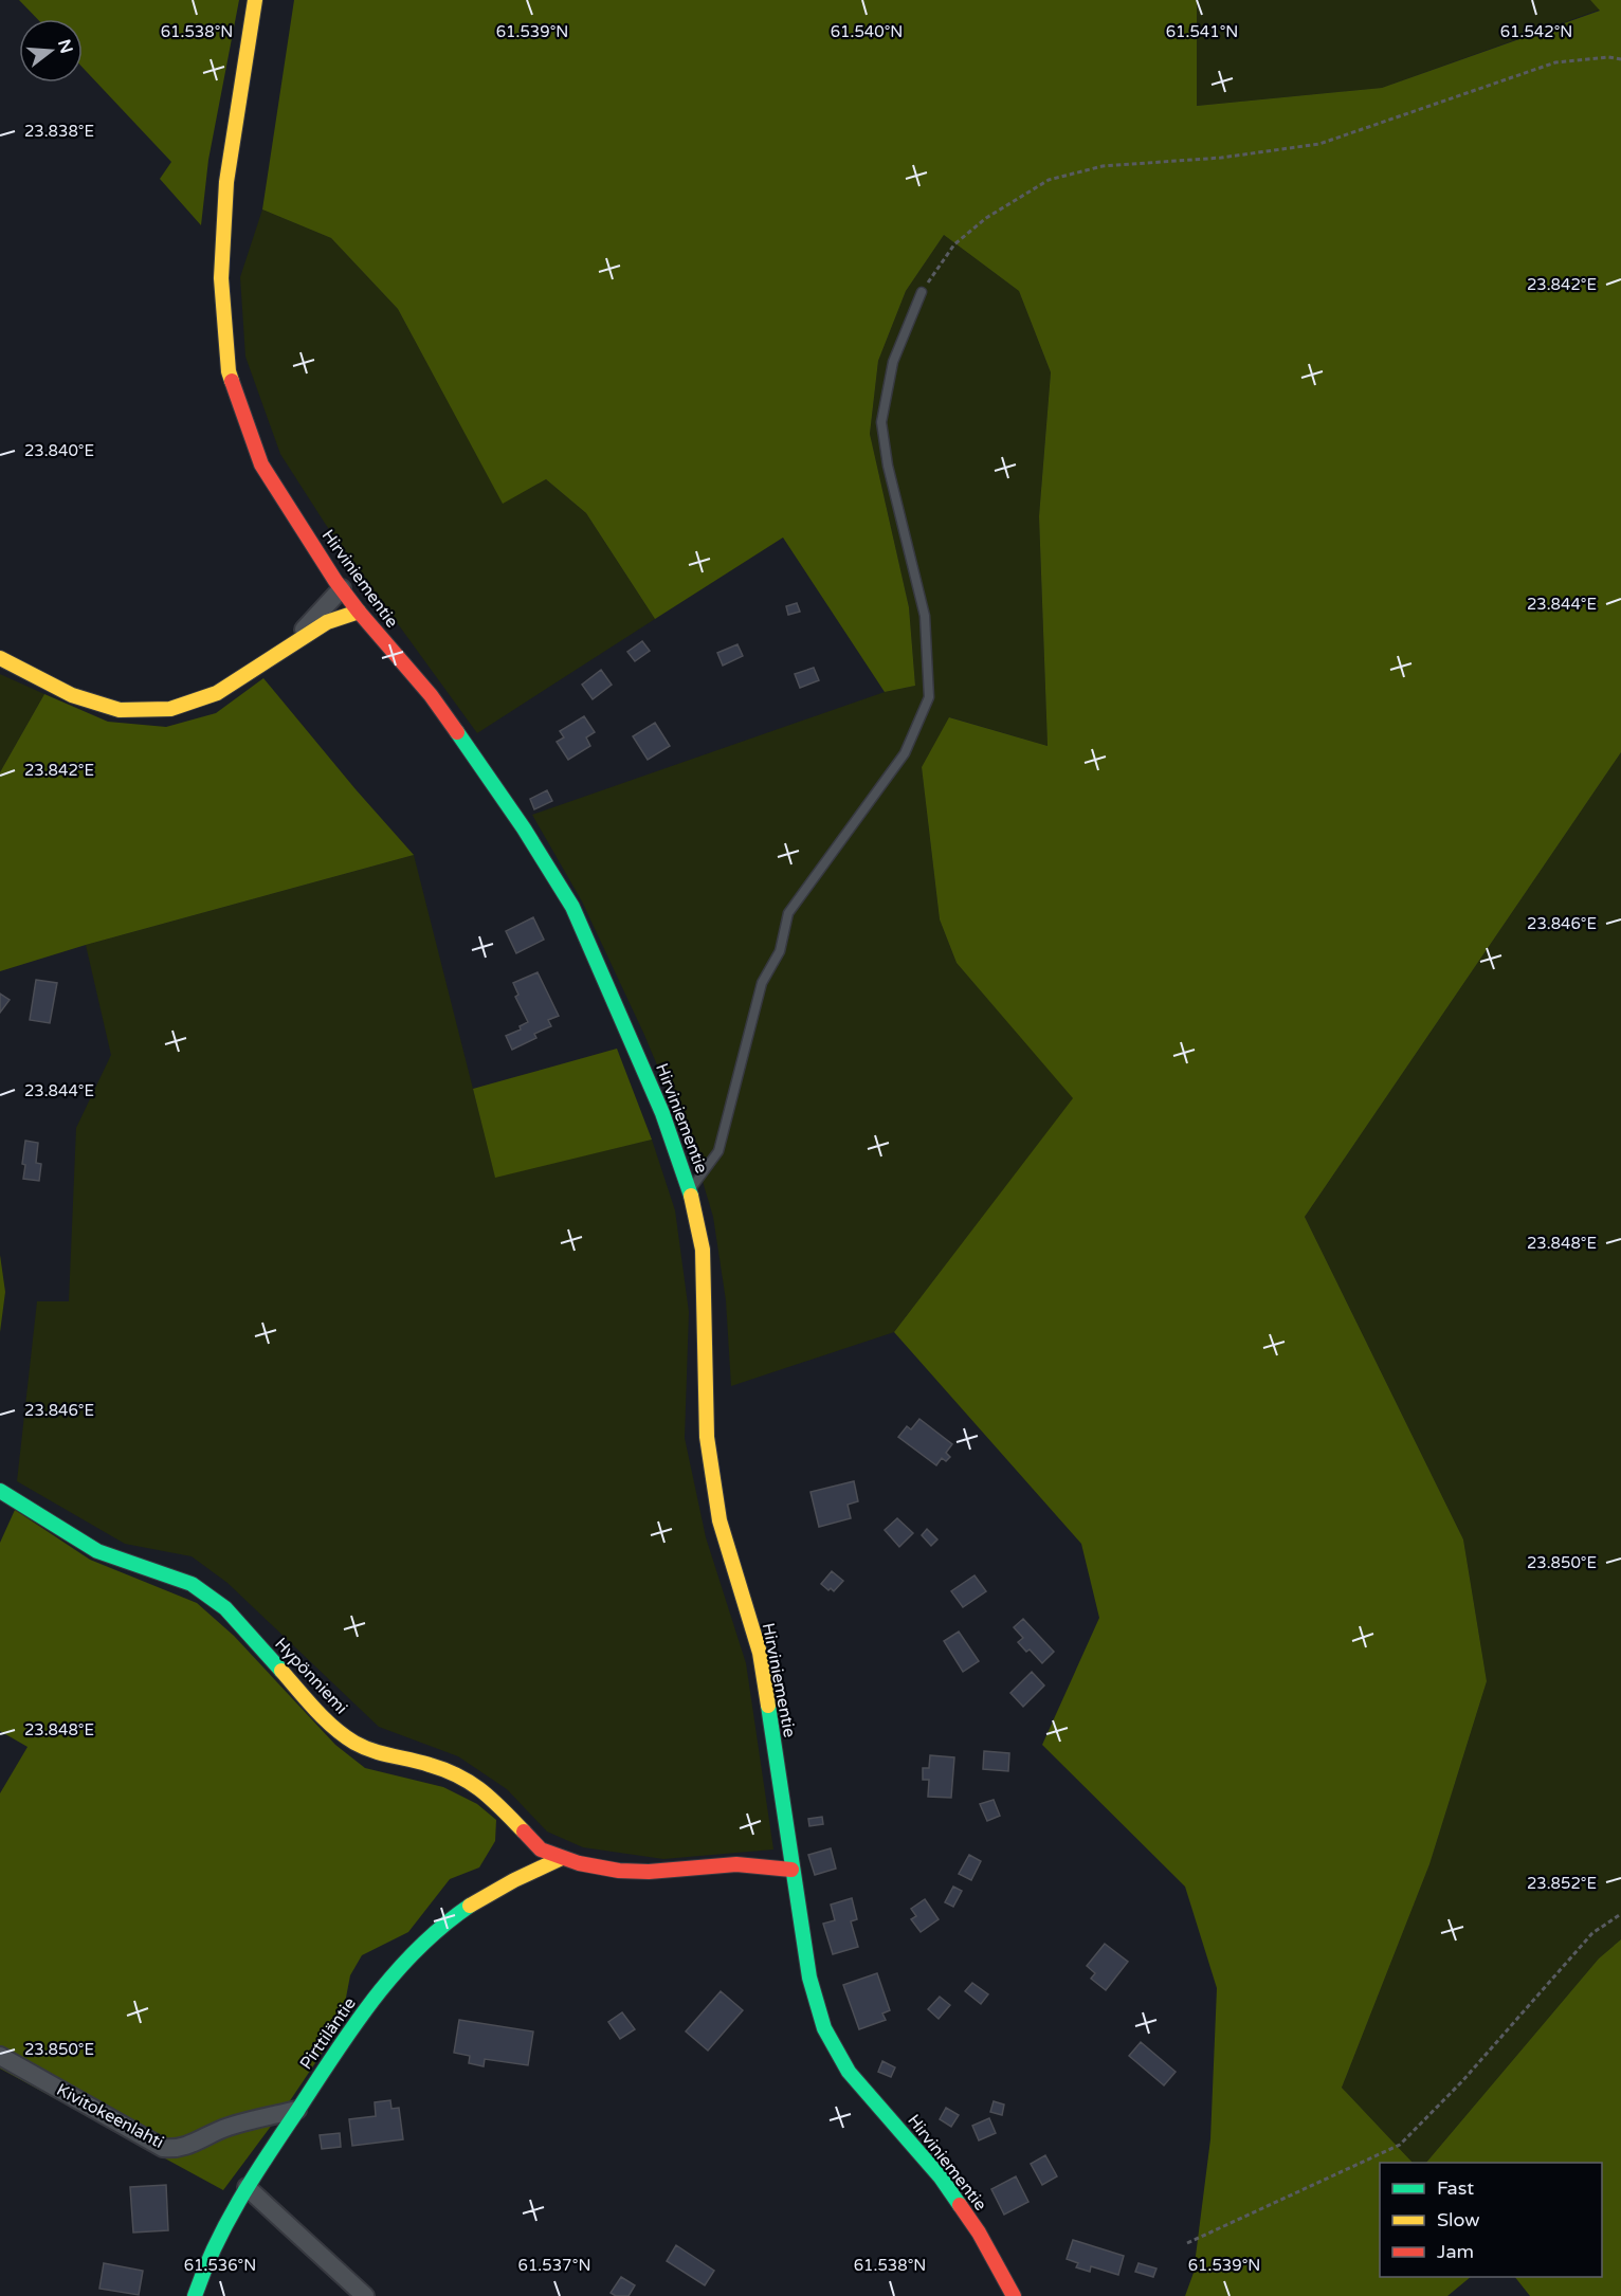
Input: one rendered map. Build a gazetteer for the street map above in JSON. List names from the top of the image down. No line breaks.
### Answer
{"streets":{"street":["Hirviniementie","Hypönniemi","Pirttiläntie","Kivitokeenlahti"]},"crossings":[["Hirviniementie","Hypönniemi"],["Hypönniemi","Pirttiläntie"],["Pirttiläntie","Kivitokeenlahti"]],"legend":["Fast","Slow","Jam"],"north":"right","coordinates":["61.538°N","61.539°N","61.540°N","61.541°N","61.542°N","23.838°E","23.842°E","23.840°E","23.844°E","23.846°E","23.848°E","23.850°E","23.852°E","61.536°N","61.537°N"]}
